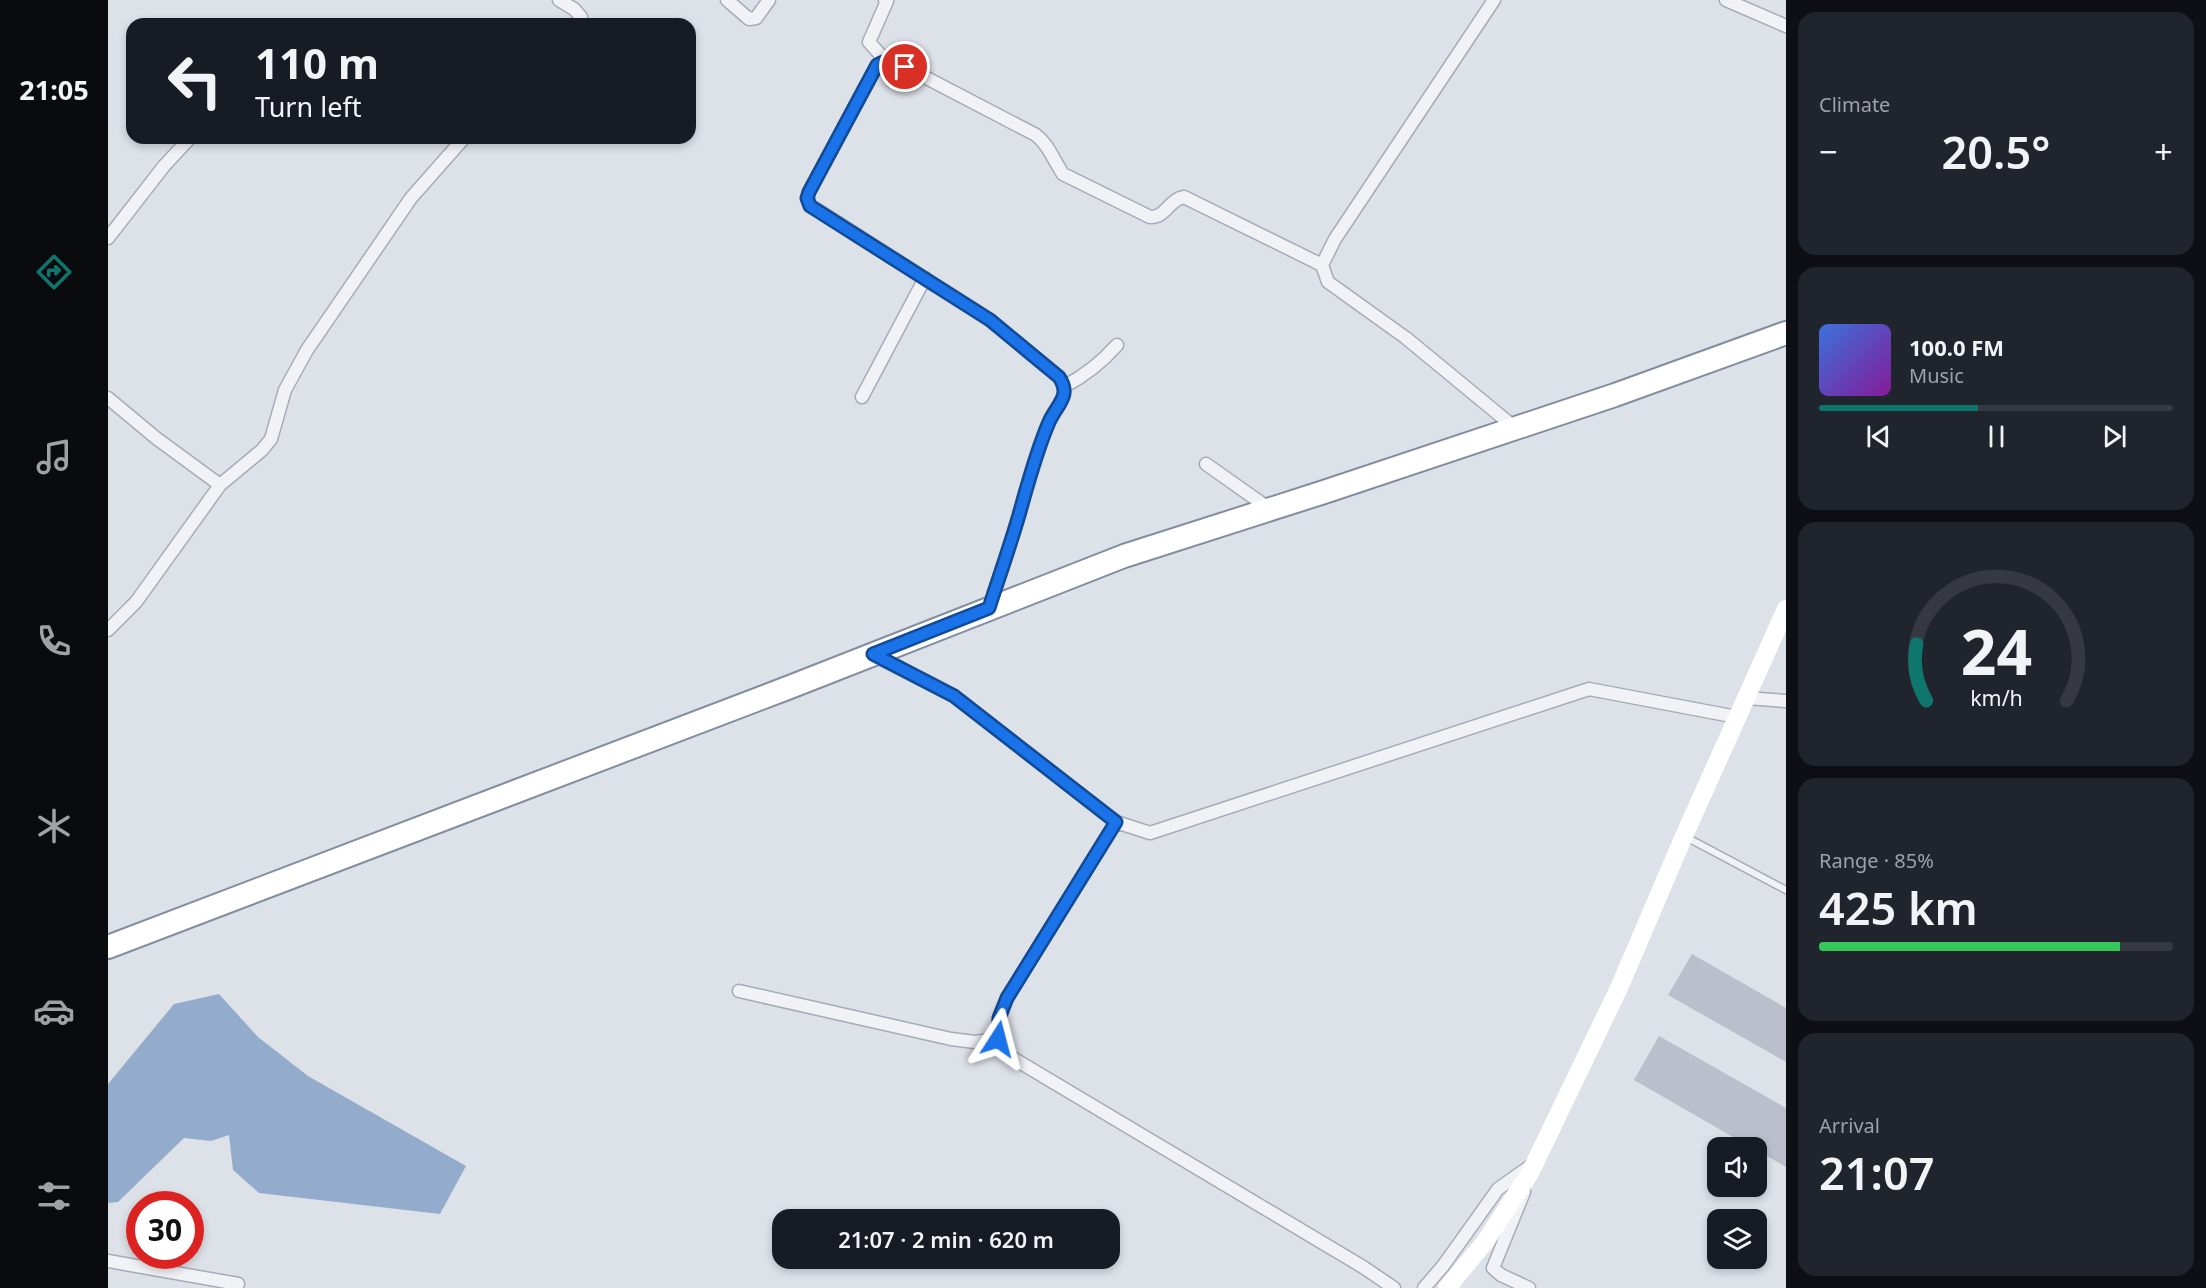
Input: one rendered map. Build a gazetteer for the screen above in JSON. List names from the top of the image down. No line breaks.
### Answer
{"page":{"tabs":"21:05","tile":["Climate",["Range · 85%","425 km"],["Arrival","21:07"]],"turn":["110 m","Turn left"],"heat":["−","20.5°","+"],"song":["100.0 FM","Music"],"limit":"30","trip":"21:07 · 2 min · 620 m","gauge":["24","km/h"]}}
